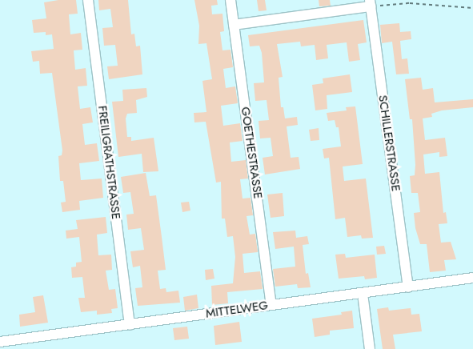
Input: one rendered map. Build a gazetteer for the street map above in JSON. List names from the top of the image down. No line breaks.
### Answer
{"streets":{"street":["SCHILLERSTRASSE","GOETHESTRASSE","FREILIGRATHSTRASSE","MITTELWEG"]},"crossings":[["SCHILLERSTRASSE","MITTELWEG"],["GOETHESTRASSE","MITTELWEG"],["FREILIGRATHSTRASSE","MITTELWEG"]]}
